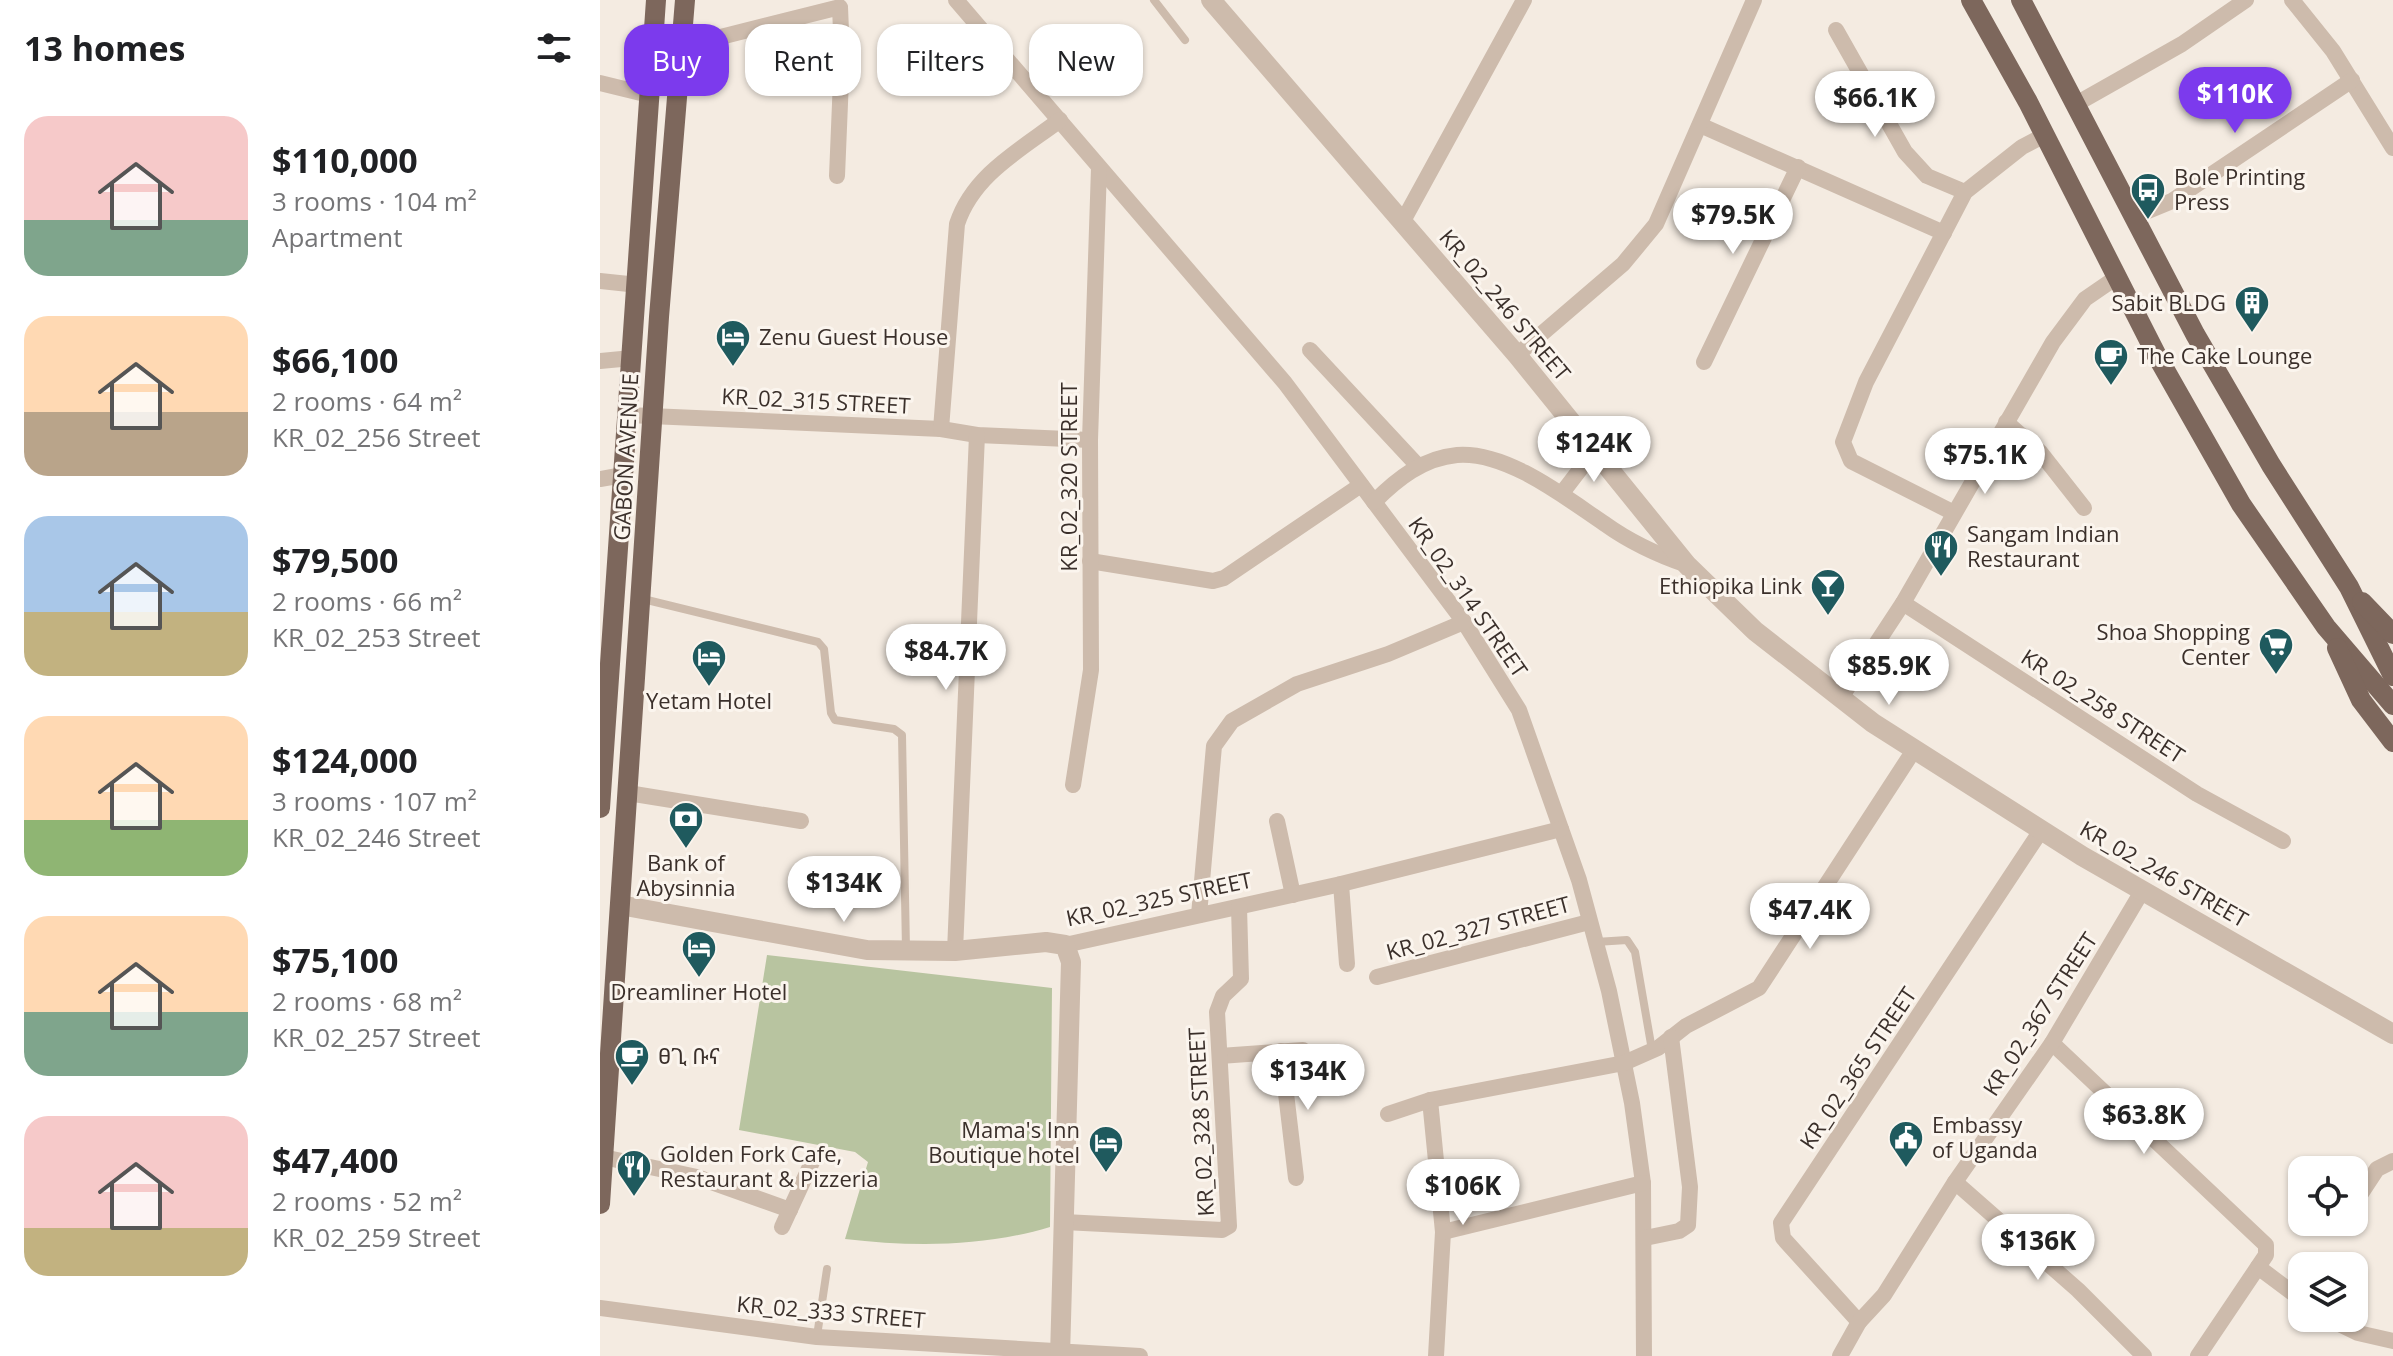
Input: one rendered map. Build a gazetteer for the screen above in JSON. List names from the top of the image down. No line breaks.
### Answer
{"streets":{"main road":["GABON AVENUE"],"street":["KR_02_246 STREET","KR_02_315 STREET","KR_02_320 STREET","KR_02_314 STREET","KR_02_258 STREET","KR_02_325 STREET","KR_02_327 STREET","KR_02_367 STREET","KR_02_365 STREET","KR_02_328 STREET","KR_02_333 STREET"]},"crossings":[["KR_02_246 STREET","KR_02_367 STREET"],["KR_02_246 STREET","KR_02_365 STREET"],["KR_02_315 STREET","GABON AVENUE"],["KR_02_315 STREET","KR_02_320 STREET"],["GABON AVENUE","KR_02_325 STREET"],["KR_02_320 STREET","KR_02_314 STREET"],["KR_02_314 STREET","KR_02_325 STREET"],["KR_02_314 STREET","KR_02_327 STREET"],["KR_02_325 STREET","KR_02_328 STREET"],["KR_02_367 STREET","KR_02_365 STREET"]],"places":{"bus stop":["Bole Printing Press"],"building":["Sabit BLDG"],"hotel":["Zenu Guest House","Yetam Hotel","Dreamliner Hotel","Mama's Inn Boutique hotel"],"cafe":["The Cake Lounge","ፀጊ ቡና"],"restaurant":["Sangam Indian Restaurant","Golden Fork Cafe, Restaurant & Pizzeria"],"bar":["Ethiopika Link"],"supermarket":["Shoa Shopping Center"],"bank":["Bank of Abysinnia"],"public building":["Embassy of Uganda"]},"page":{"heading":"13 homes","chip":["Buy","Rent","Filters","New"],"price":["$110K","$66.1K","$79.5K","$124K","$75.1K","$84.7K","$85.9K","$134K","$47.4K","$134K","$63.8K","$106K","$136K"],"list":[{"name":"$110,000","note":"3 rooms · 104 m² · Apartment"},{"name":"$66,100","note":"2 rooms · 64 m² · KR_02_256 Street"},{"name":"$79,500","note":"2 rooms · 66 m² · KR_02_253 Street"},{"name":"$124,000","note":"3 rooms · 107 m² · KR_02_246 Street"},{"name":"$75,100","note":"2 rooms · 68 m² · KR_02_257 Street"},{"name":"$47,400","note":"2 rooms · 52 m² · KR_02_259 Street"}]}}
